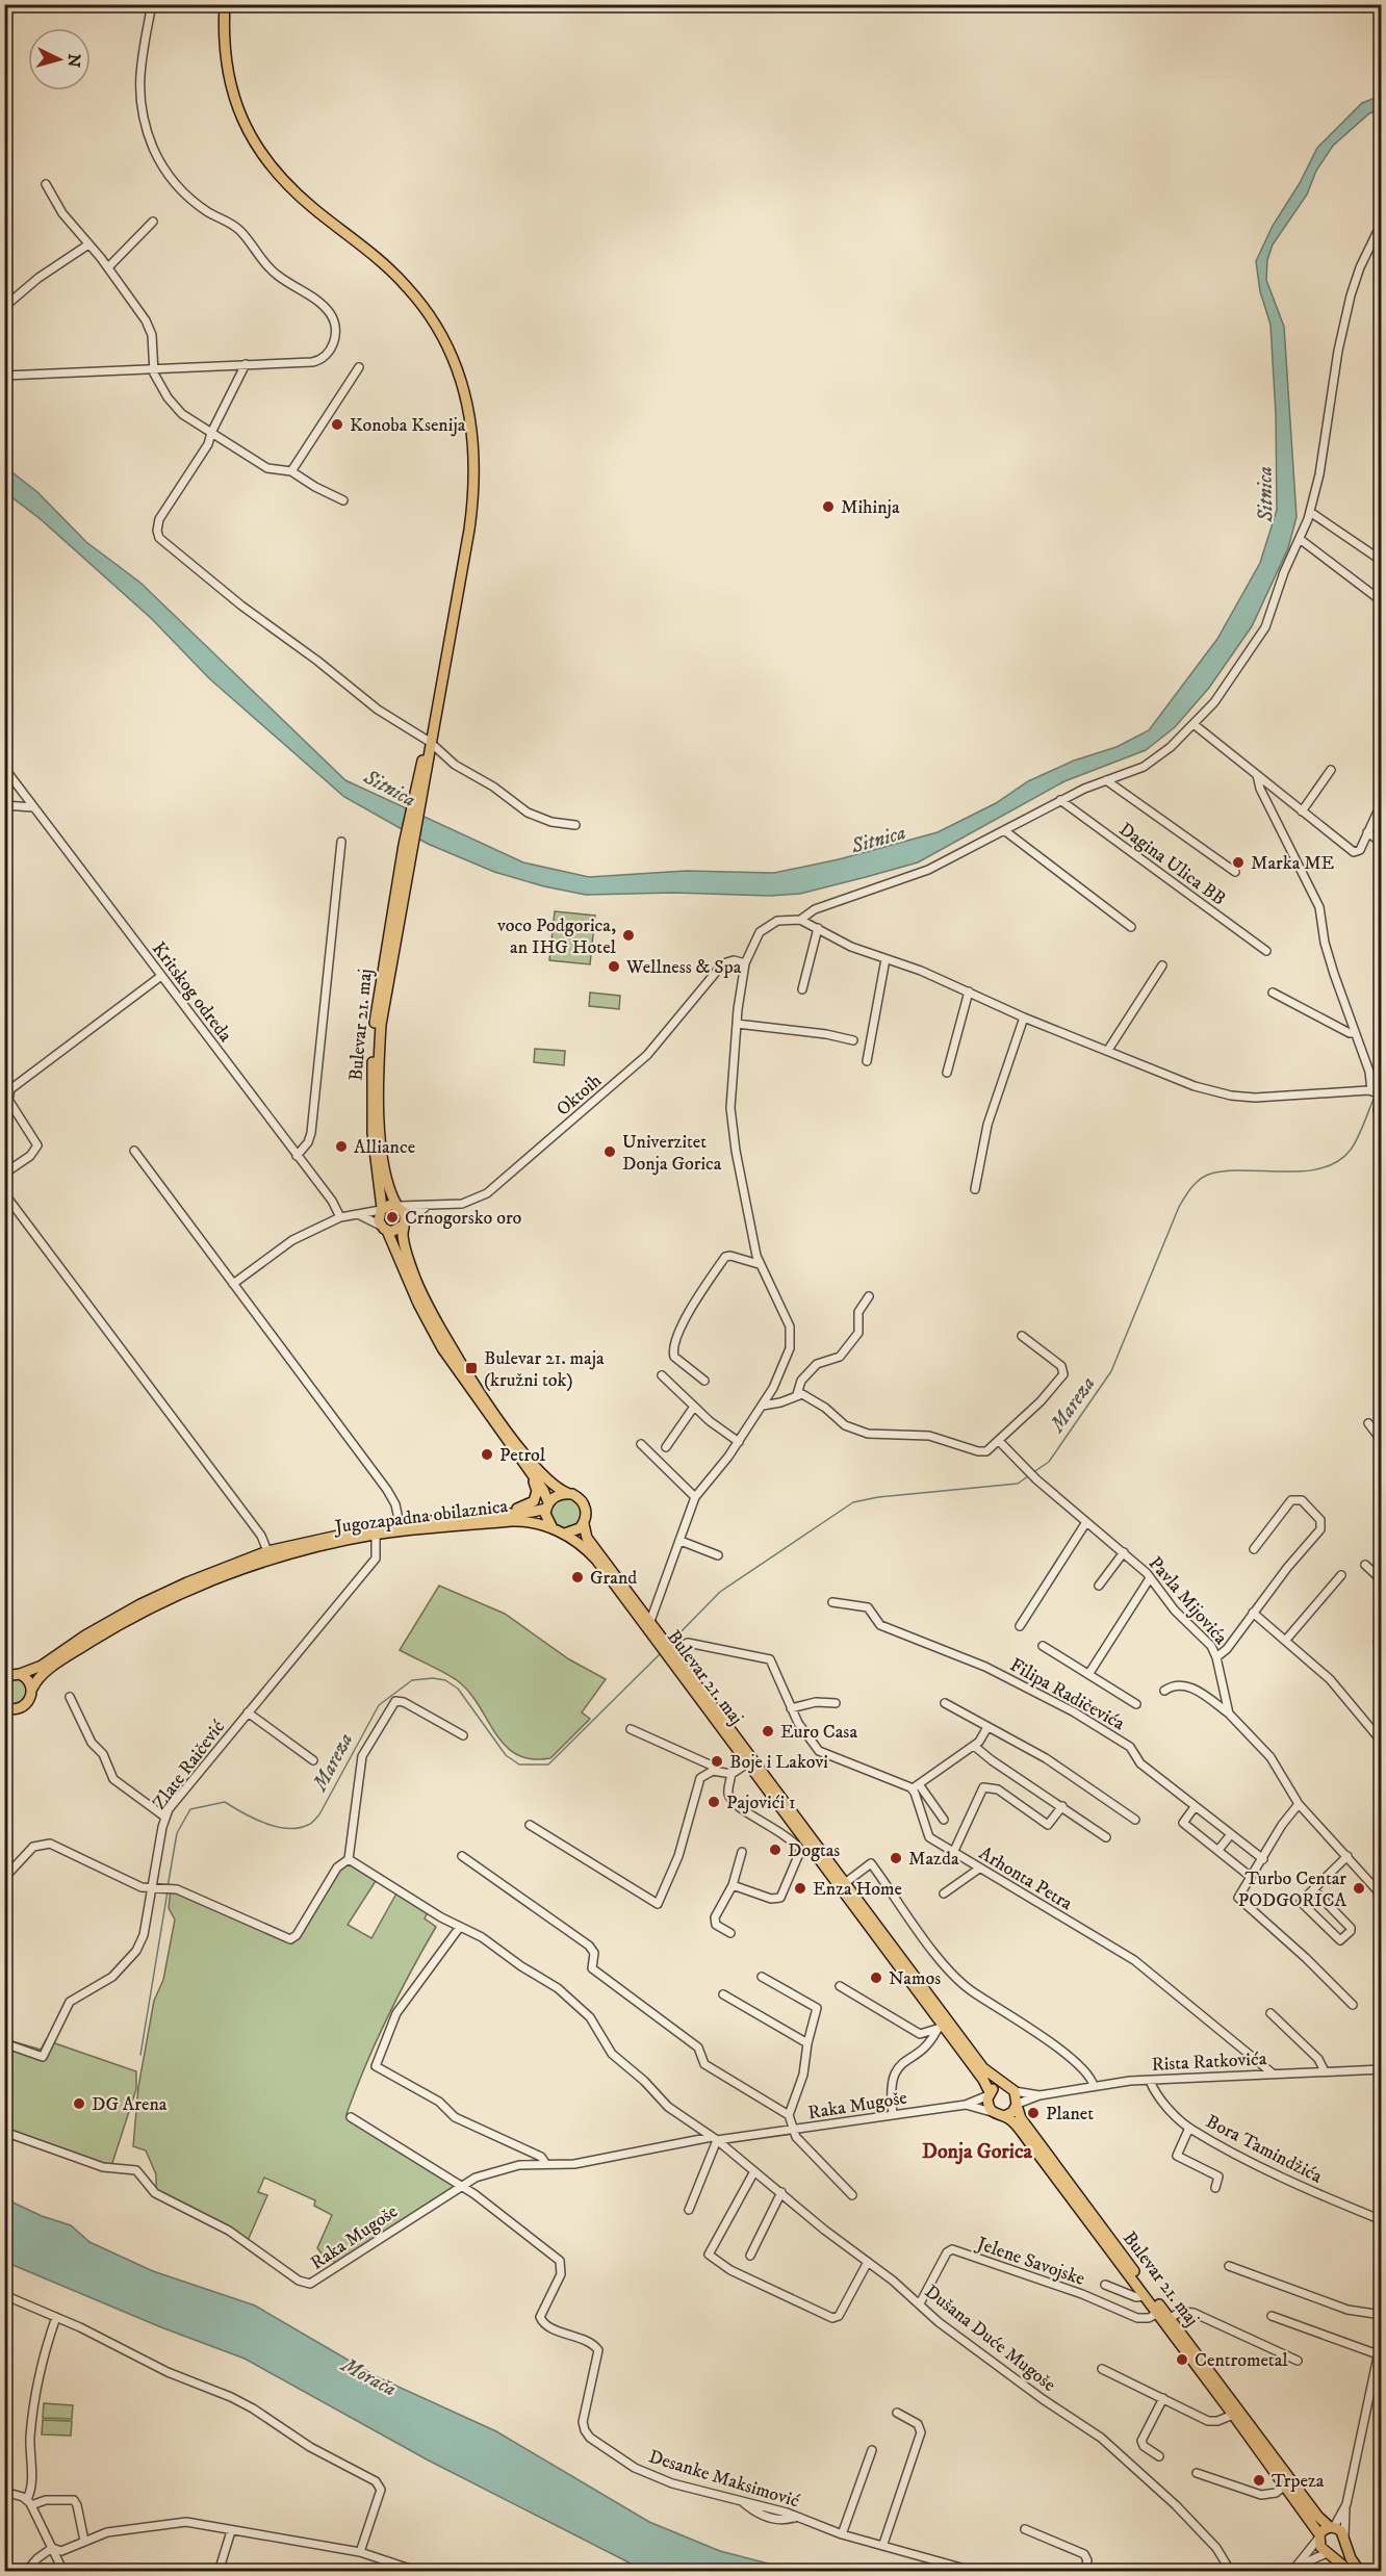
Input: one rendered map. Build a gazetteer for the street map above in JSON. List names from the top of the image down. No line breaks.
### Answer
{"streets":{"main road":["Bulevar 21. maj","Jugozapadna obilaznica"],"street":["Dagina Ulica BB","Kritskog odreda","Oktoih","Pavla Mijovića","Filipa Radičevića","Zlate Raičević","Arhonta Petra","Rista Ratkovića","Raka Mugoše","Bora Tamindžića","Jelene Savojske","Dušana Duće Mugoše","Desanke Maksimović"]},"crossings":[["Bulevar 21. maj","Oktoih"],["Bulevar 21. maj","Jugozapadna obilaznica"],["Bulevar 21. maj","Rista Ratkovića"],["Bulevar 21. maj","Raka Mugoše"],["Bulevar 21. maj","Jelene Savojske"],["Jugozapadna obilaznica","Zlate Raičević"],["Arhonta Petra","Rista Ratkovića"],["Rista Ratkovića","Raka Mugoše"],["Rista Ratkovića","Bora Tamindžića"],["Raka Mugoše","Dušana Duće Mugoše"],["Raka Mugoše","Desanke Maksimović"],["Jelene Savojske","Dušana Duće Mugoše"]],"districts":["Donja Gorica"],"water":["Sitnica","Mareza","Morača"],"places":{"other":["Konoba Ksenija","Mihinja","Marka ME","voco Podgorica, an IHG Hotel","Wellness & Spa","Alliance","Univerzitet Donja Gorica","Crnogorsko oro","Petrol","Grand","Euro Casa","Boje i Lakovi","Pajovići 1","Dogtas","Mazda","Enza Home","Turbo Centar PODGORICA","Namos","DG Arena","Planet","Centrometal","Trpeza"],"transit":["Bulevar 21. maja (kružni tok)"]},"north":"right"}
